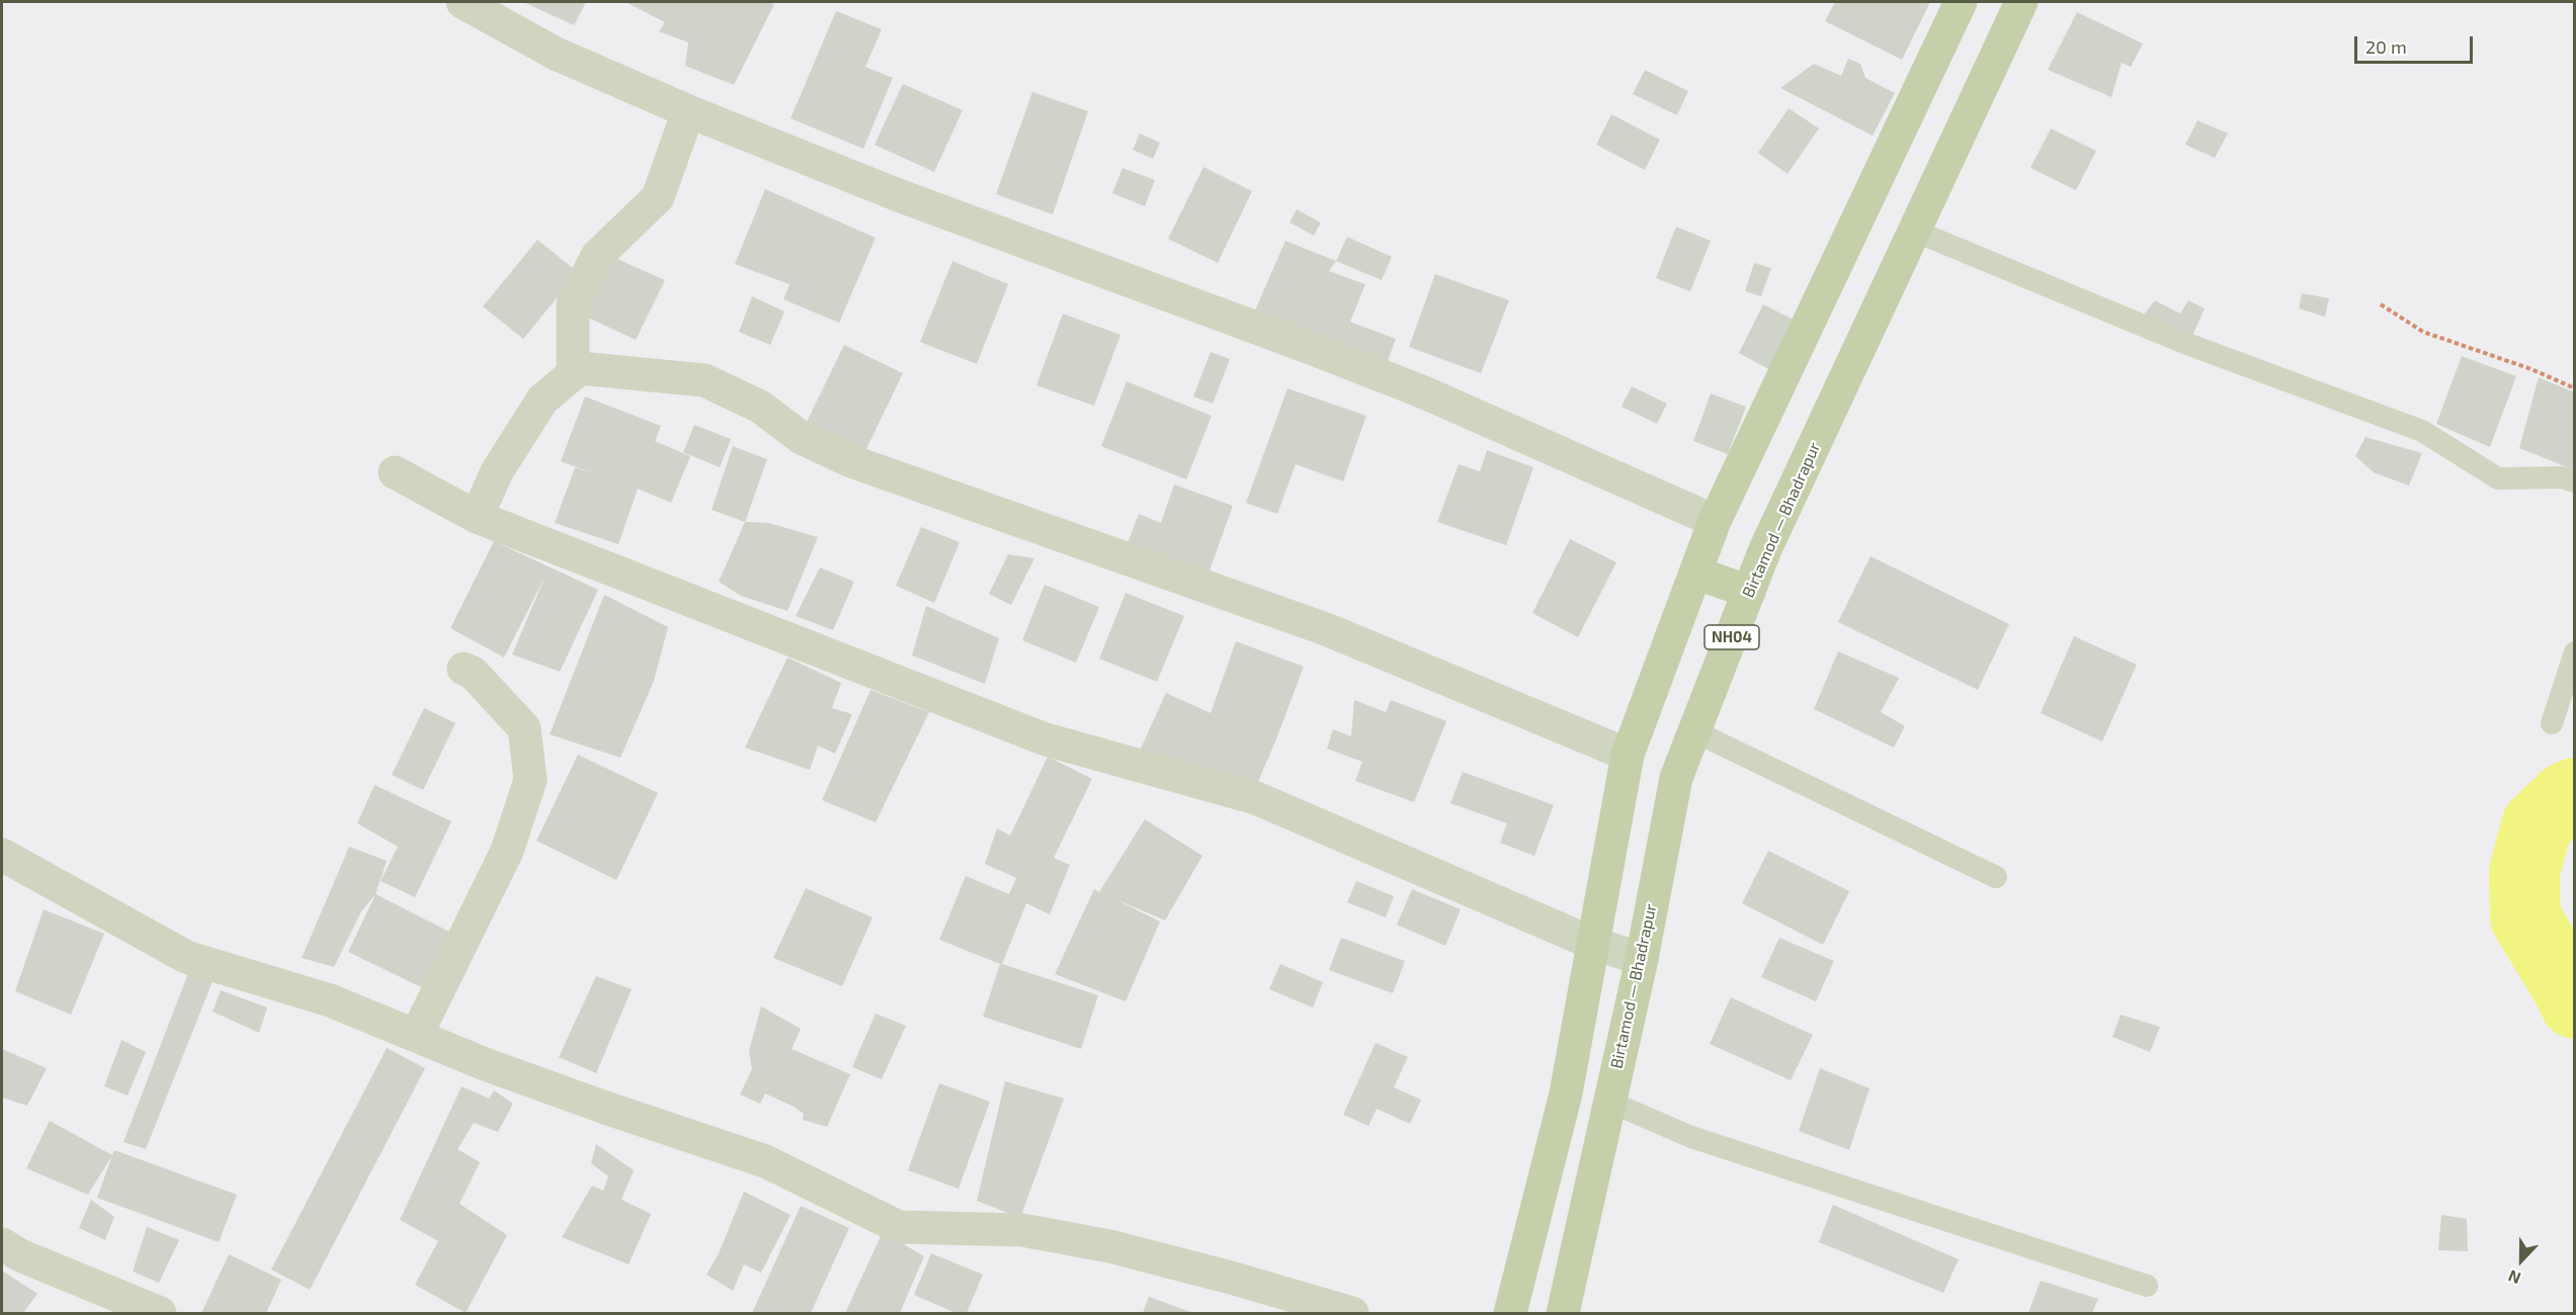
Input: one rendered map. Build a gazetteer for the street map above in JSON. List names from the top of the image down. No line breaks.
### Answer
{"streets":{"main road":["Birtamod — Bhadrapur","NH04"]},"scale_bar":"20 m","north":"bottom"}
